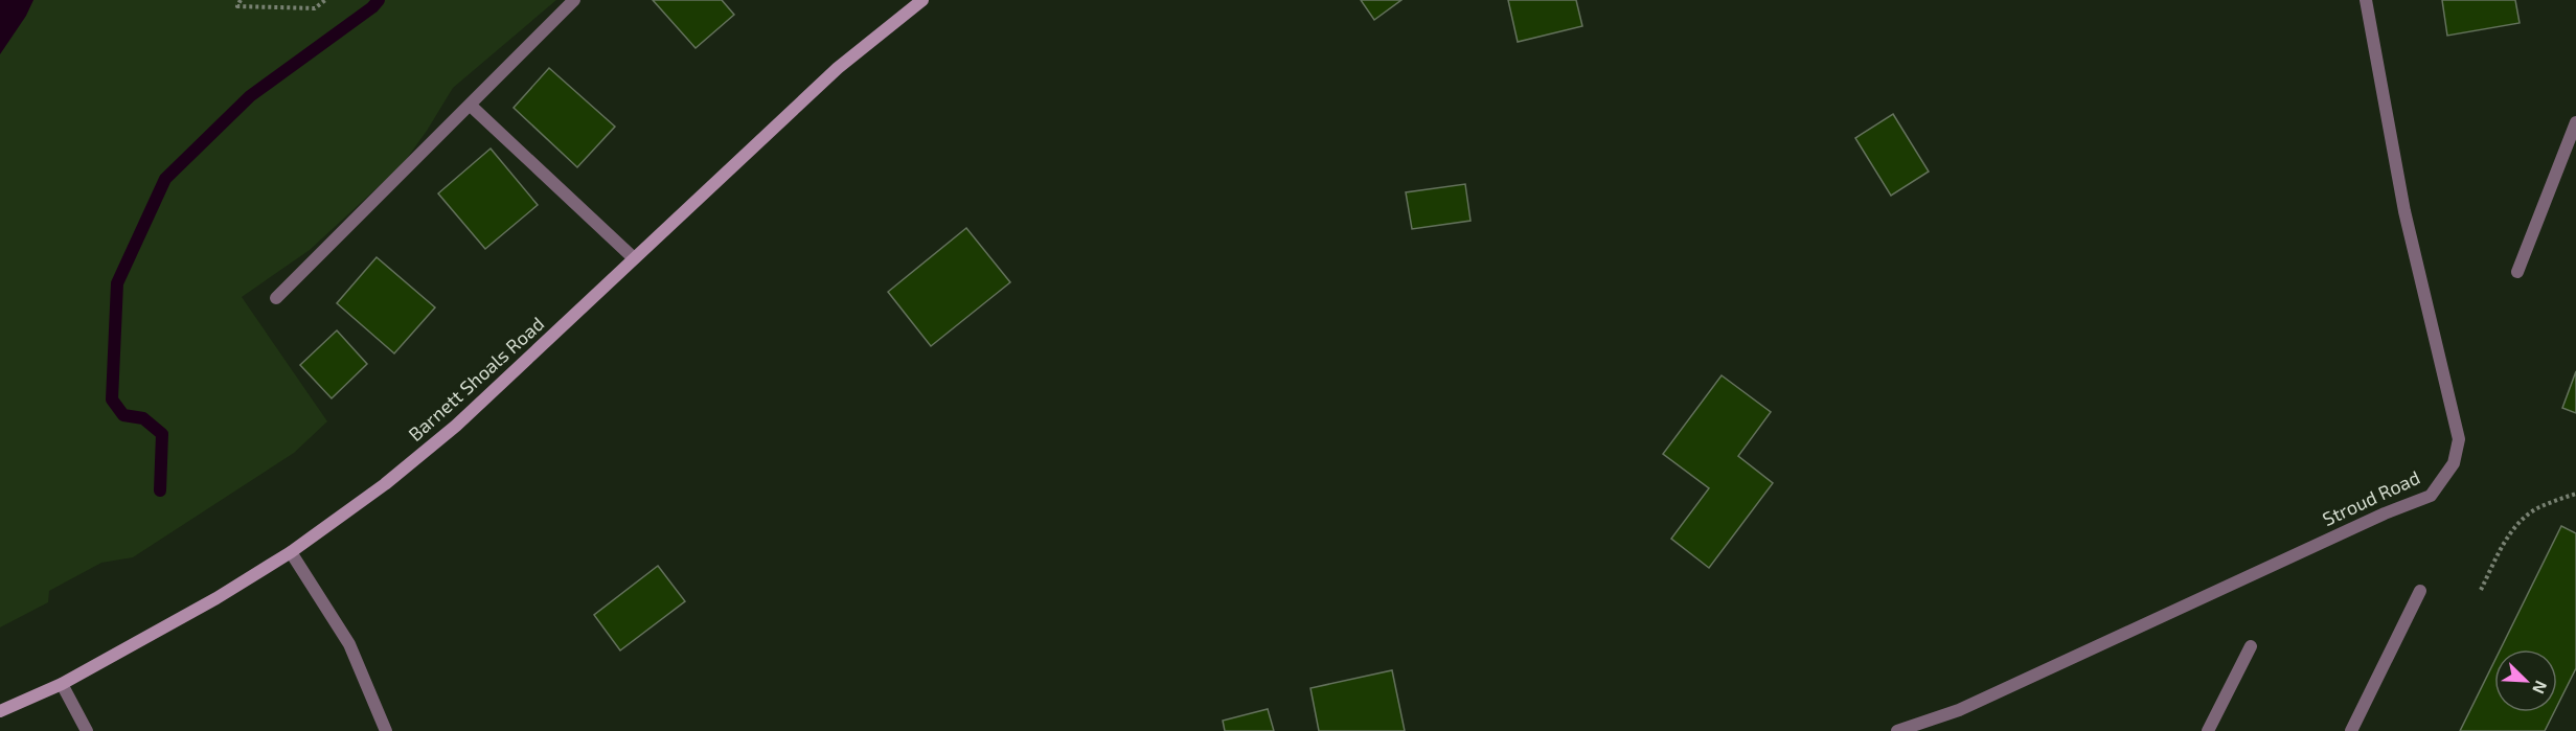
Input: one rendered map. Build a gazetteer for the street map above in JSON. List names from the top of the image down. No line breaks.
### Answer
{"streets":{"main road":["Barnett Shoals Road"],"street":["Stroud Road"]},"north":"bottom right"}
